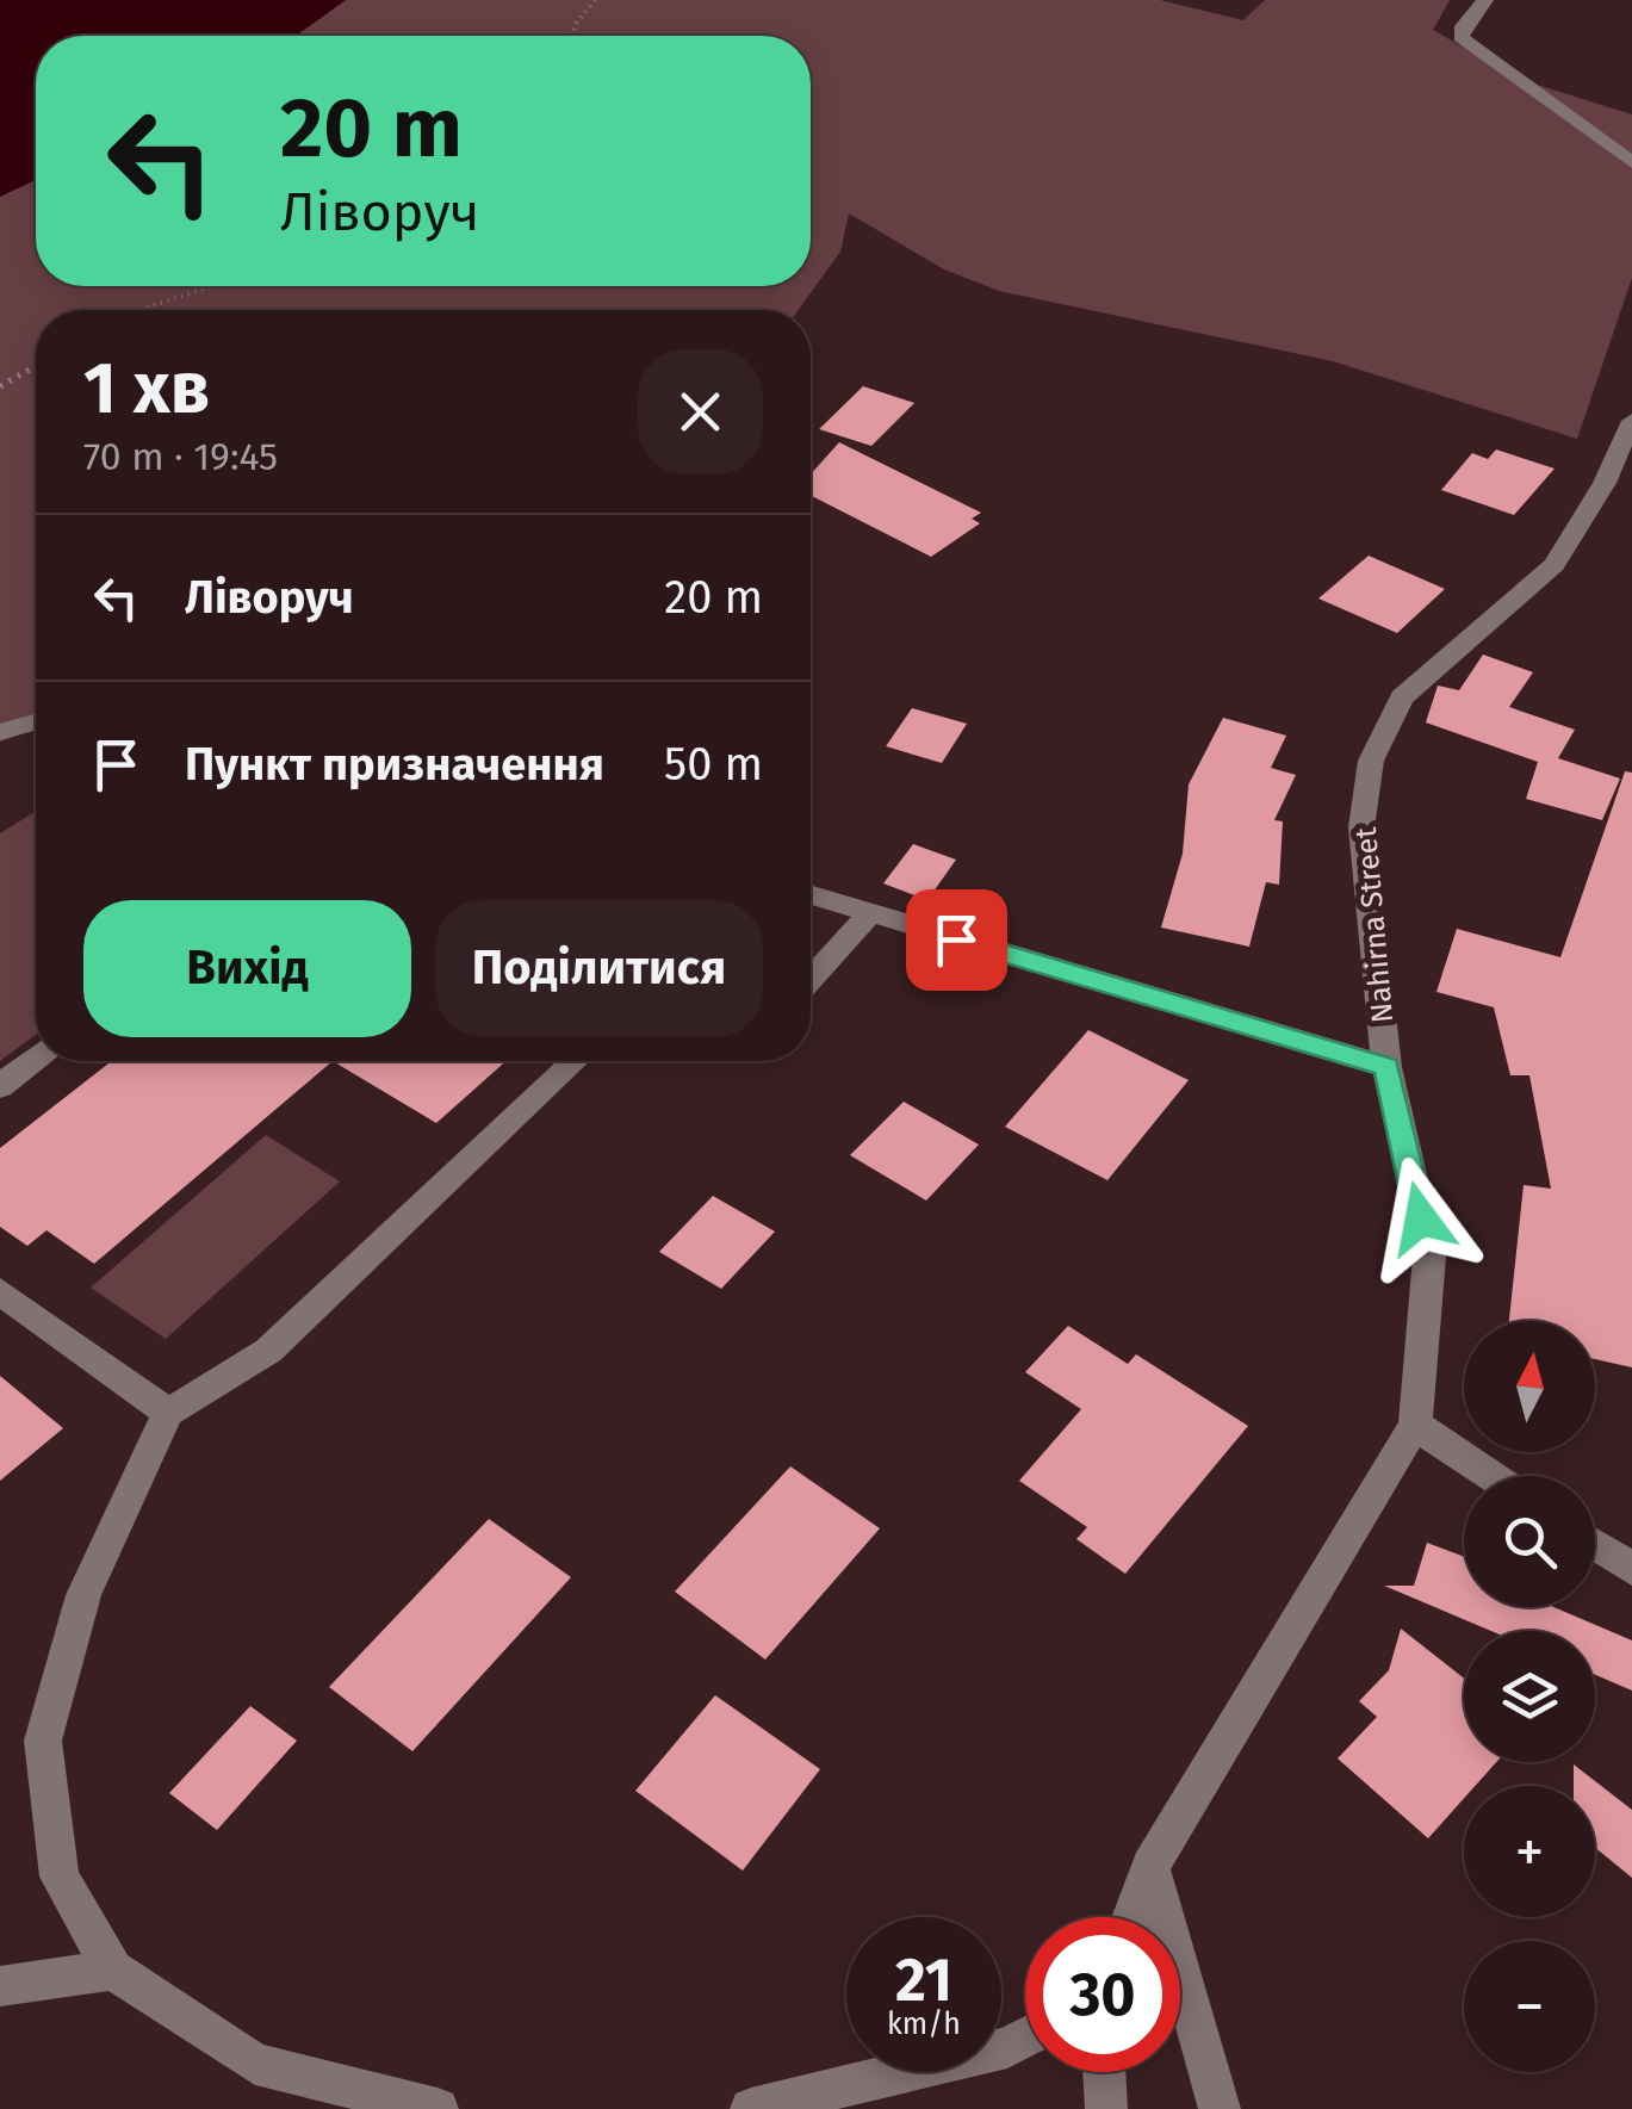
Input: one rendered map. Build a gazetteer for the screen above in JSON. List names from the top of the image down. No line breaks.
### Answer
{"streets":{"street":["Nahirna Street"]},"north":"top","page":{"turn":["20 m","Ліворуч"],"heading":["1 хв","70 m · 19:45"],"list":[{"name":"Ліворуч","value":"20 m"},{"name":"Пункт призначення","value":"50 m"}],"buttons":["Вихід","Поділитися"],"map_buttons":["+","−"],"speed":"21 km/h","limit":"30"}}
